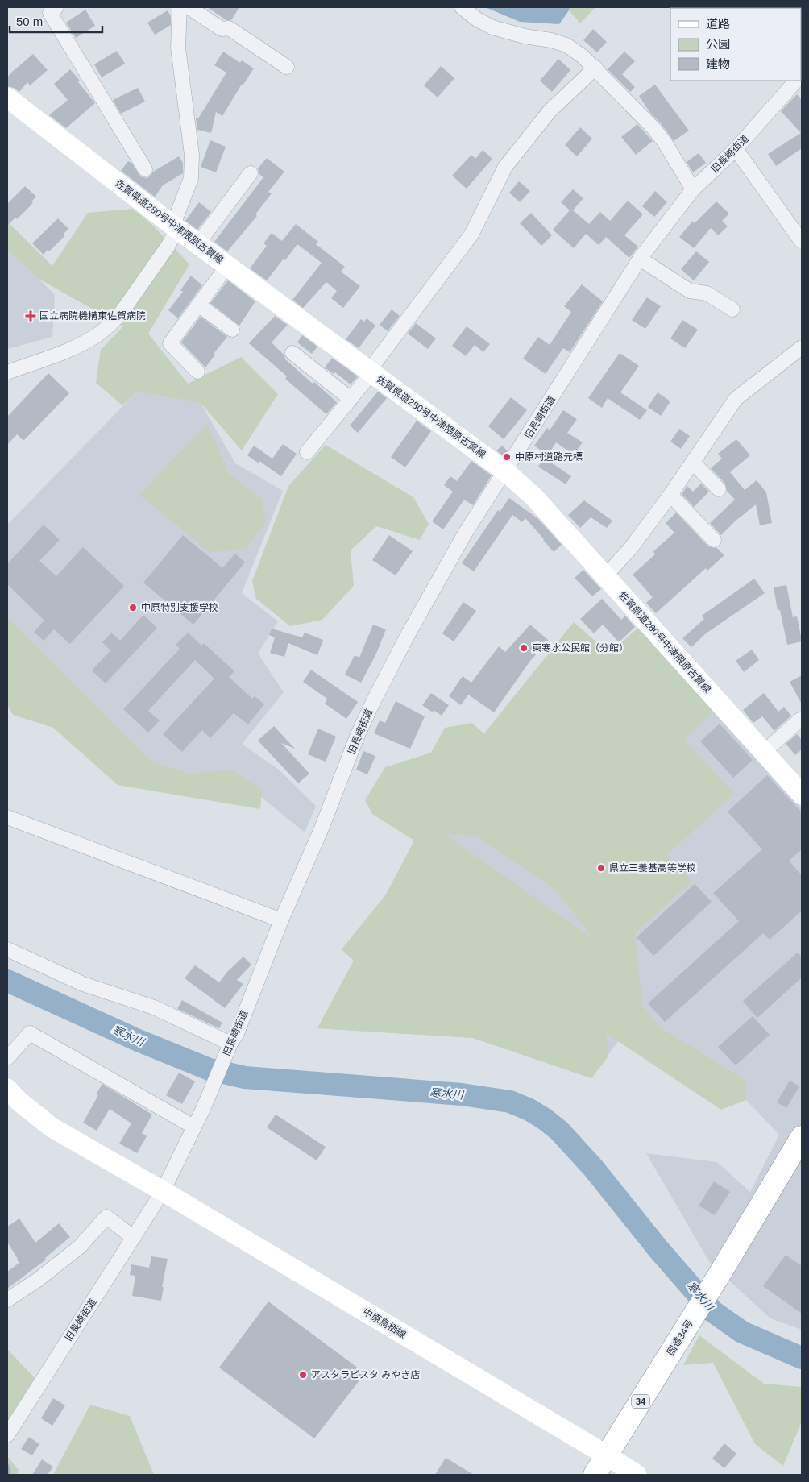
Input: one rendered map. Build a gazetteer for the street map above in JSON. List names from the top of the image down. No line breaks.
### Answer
{"streets":{"highway":["国道34号","34"],"main road":["佐賀県道280号中津隈原古賀線","中原鳥栖線"],"street":["旧長崎街道"]},"crossings":[["旧長崎街道","佐賀県道280号中津隈原古賀線"],["旧長崎街道","中原鳥栖線"],["中原鳥栖線","国道34号"]],"water":["寒水川"],"places":{"health":["国立病院機構東佐賀病院"],"other":["中原村道路元標","中原特別支援学校","東寒水公民館（分館）","県立三養基高等学校","アスタラビスタ みやき店"]},"legend":["道路","公園","建物"],"scale_bar":"50 m"}
